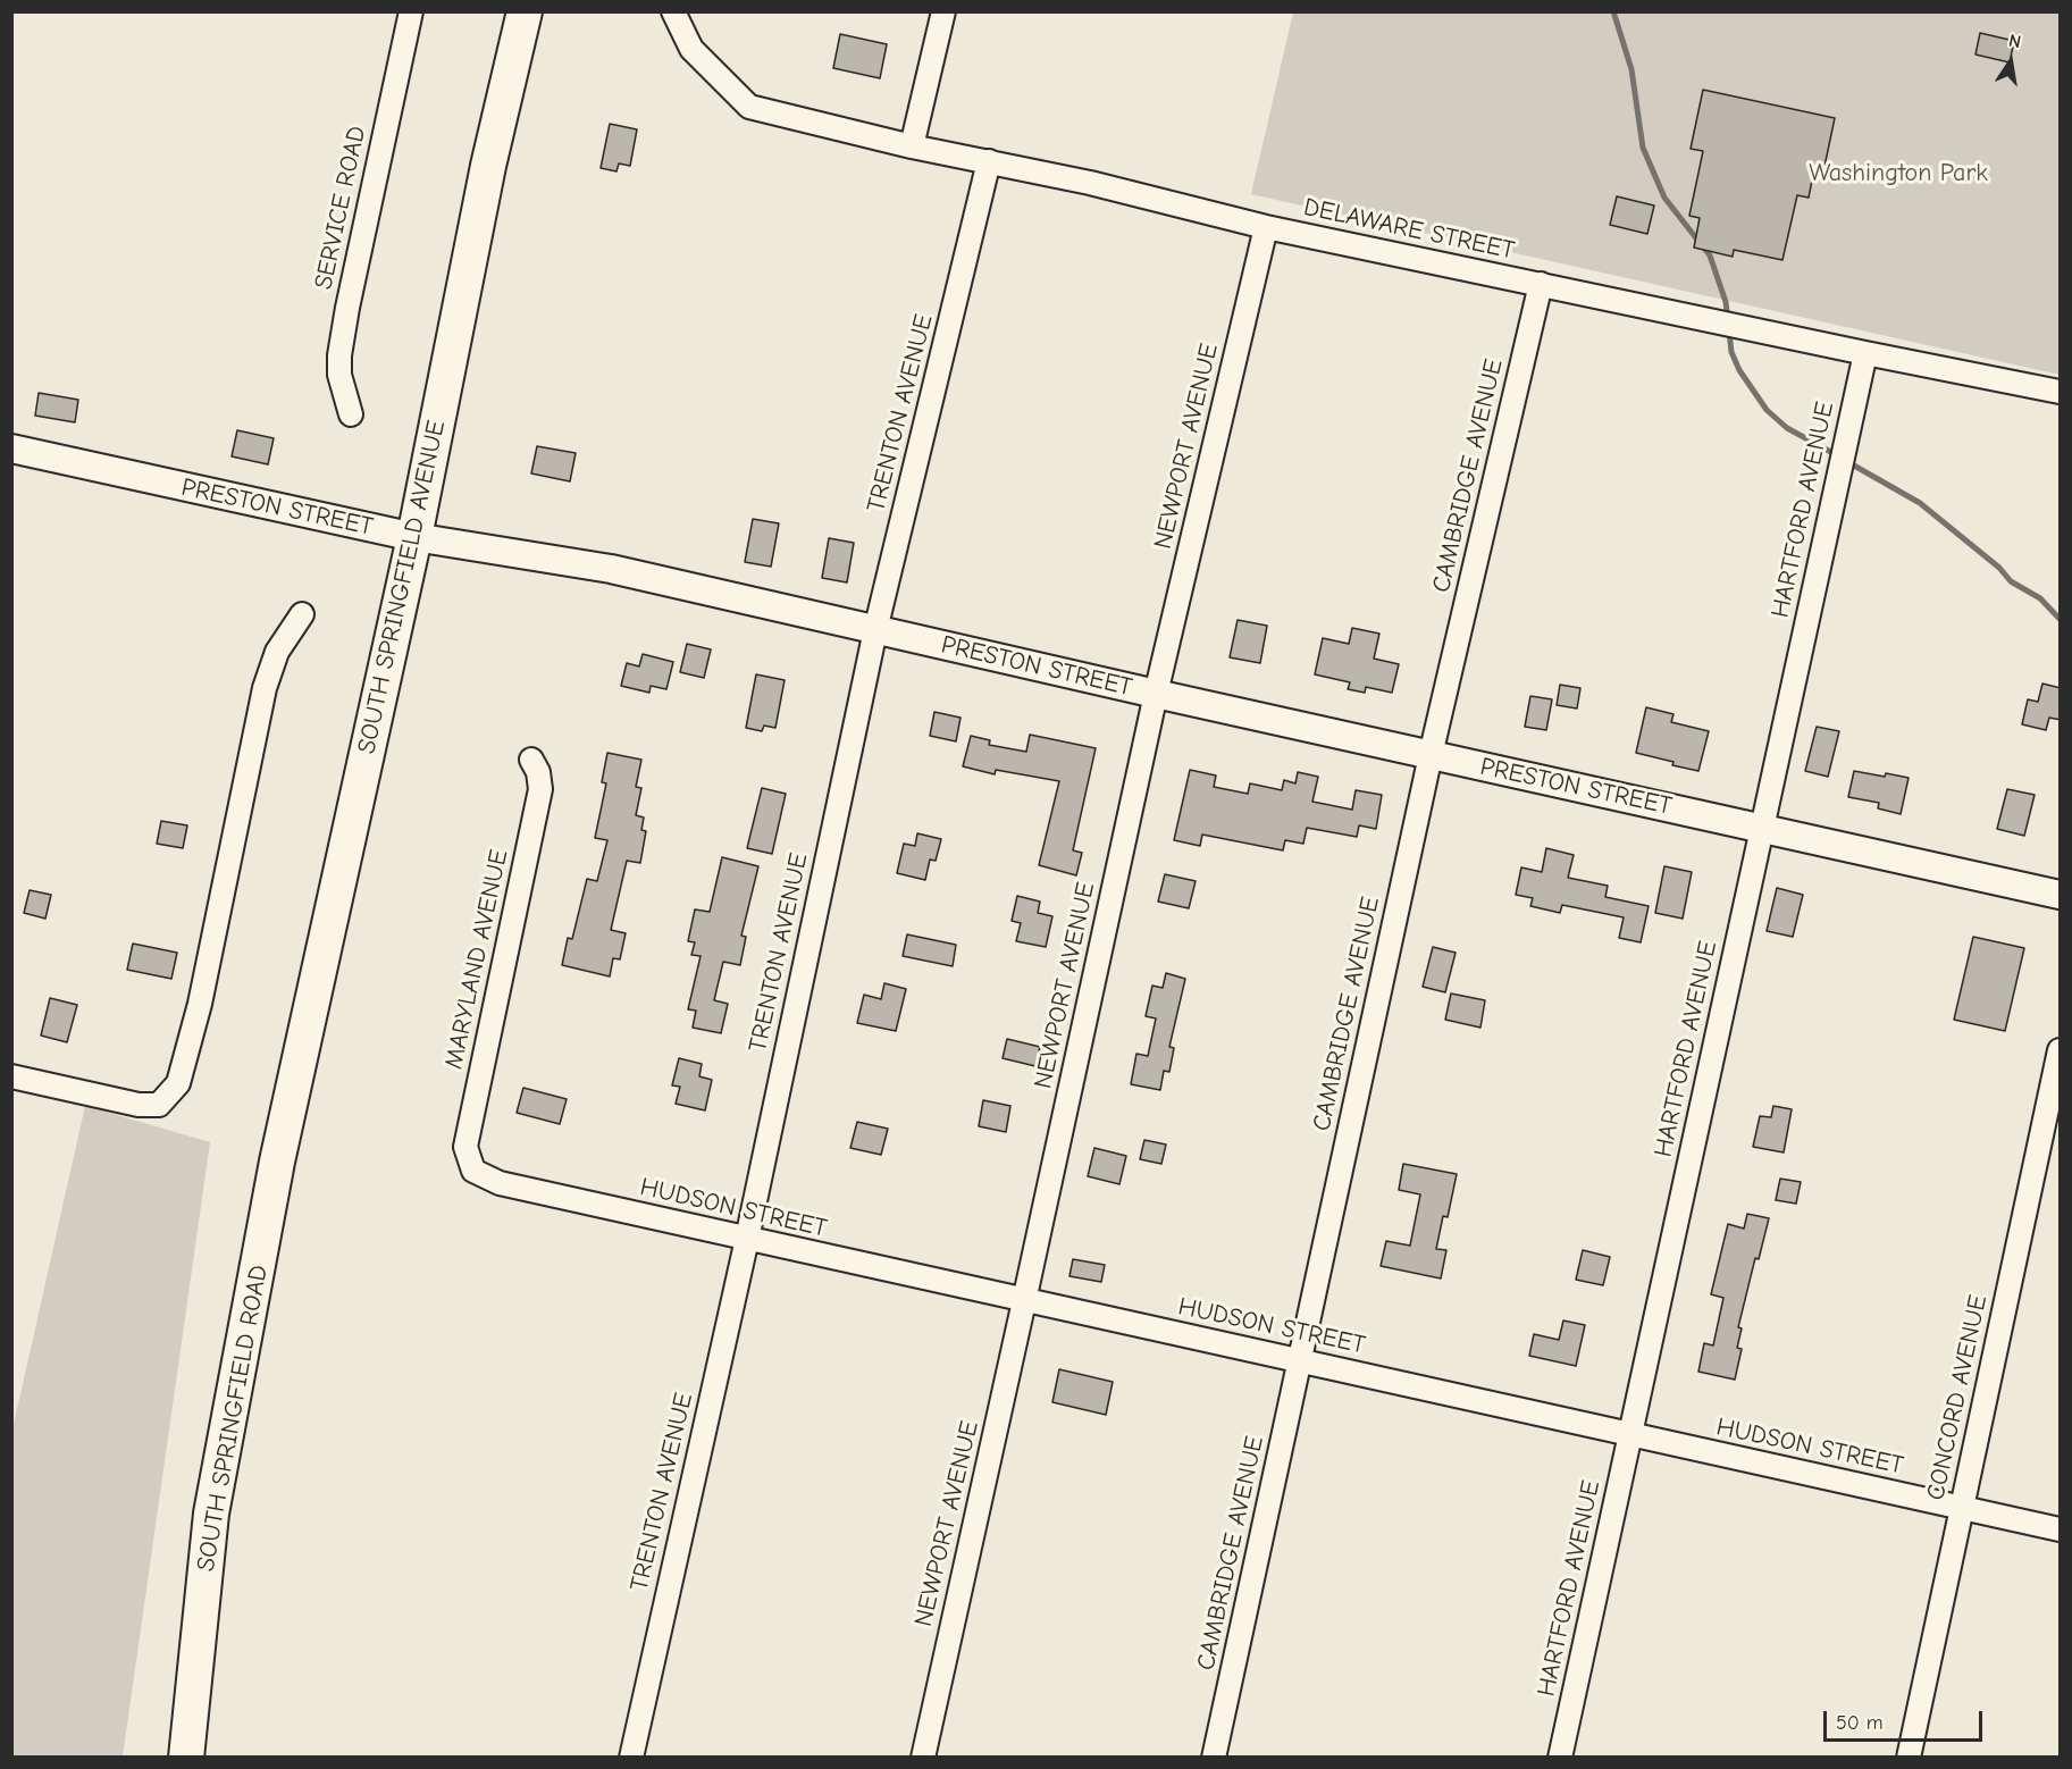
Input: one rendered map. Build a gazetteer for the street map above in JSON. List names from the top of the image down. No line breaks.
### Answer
{"streets":{"main road":["SOUTH SPRINGFIELD AVENUE","SOUTH SPRINGFIELD ROAD"],"street":["SERVICE ROAD","DELAWARE STREET","TRENTON AVENUE","NEWPORT AVENUE","CAMBRIDGE AVENUE","PRESTON STREET","HARTFORD AVENUE","MARYLAND AVENUE","HUDSON STREET","CONCORD AVENUE"]},"crossings":[["DELAWARE STREET","TRENTON AVENUE"],["DELAWARE STREET","NEWPORT AVENUE"],["DELAWARE STREET","CAMBRIDGE AVENUE"],["DELAWARE STREET","HARTFORD AVENUE"],["TRENTON AVENUE","PRESTON STREET"],["TRENTON AVENUE","HUDSON STREET"],["NEWPORT AVENUE","PRESTON STREET"],["NEWPORT AVENUE","HUDSON STREET"],["CAMBRIDGE AVENUE","PRESTON STREET"],["CAMBRIDGE AVENUE","HUDSON STREET"],["PRESTON STREET","HARTFORD AVENUE"],["PRESTON STREET","SOUTH SPRINGFIELD AVENUE"],["HARTFORD AVENUE","HUDSON STREET"],["SOUTH SPRINGFIELD AVENUE","SOUTH SPRINGFIELD ROAD"],["MARYLAND AVENUE","HUDSON STREET"],["HUDSON STREET","CONCORD AVENUE"]],"parks":["Washington Park"],"scale_bar":"50 m","north":"top"}
